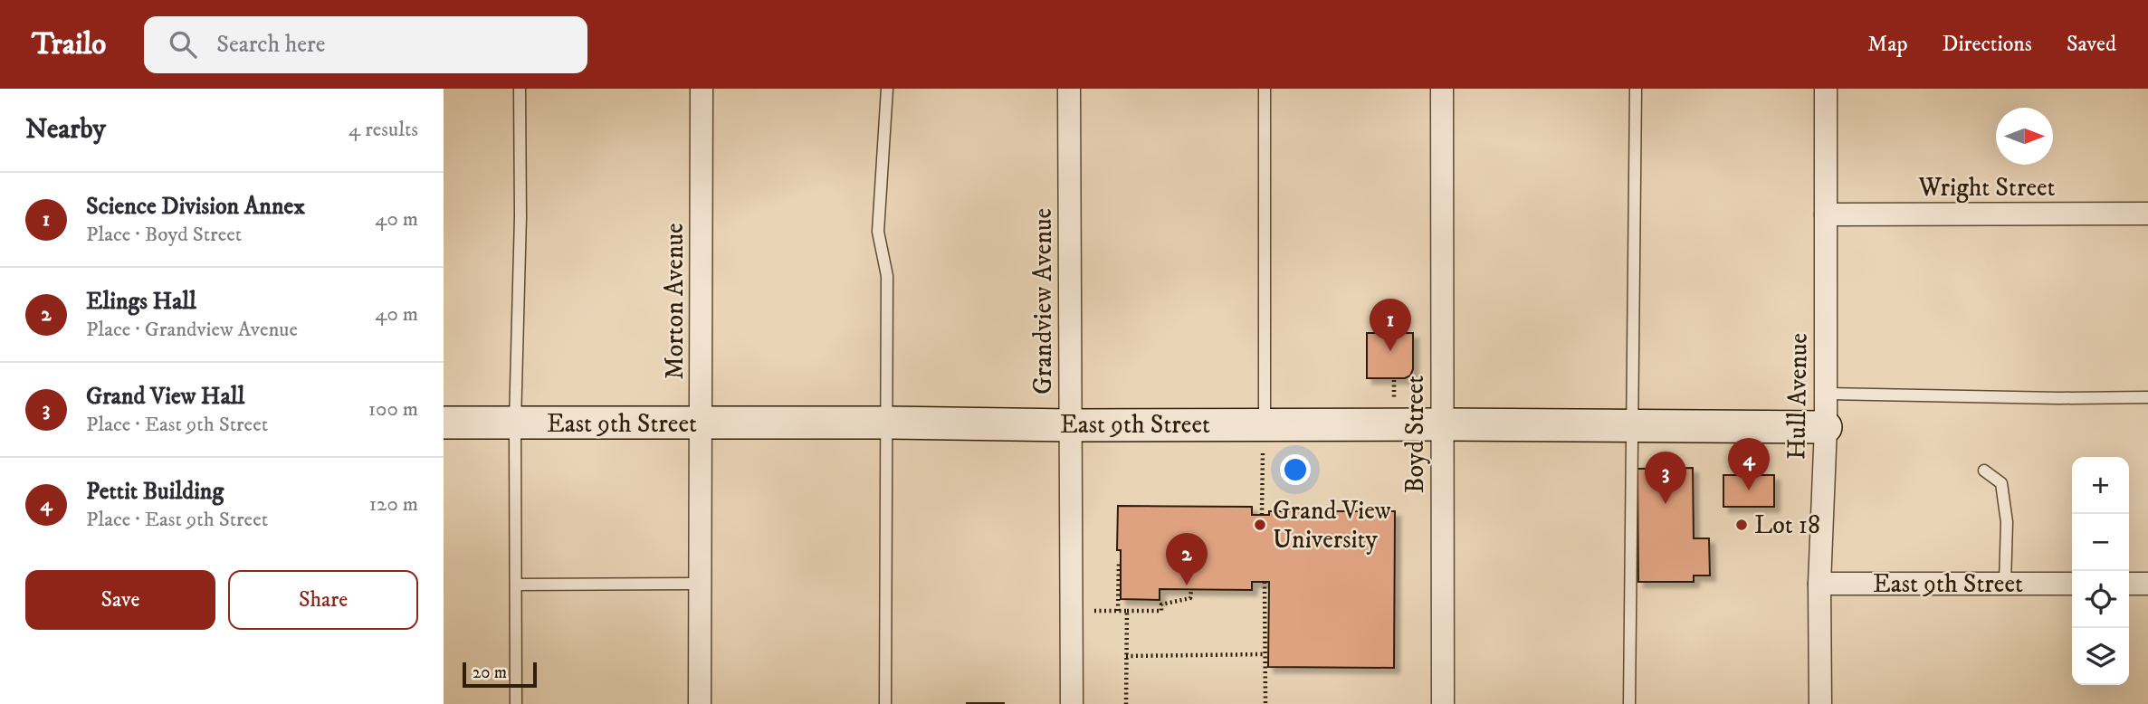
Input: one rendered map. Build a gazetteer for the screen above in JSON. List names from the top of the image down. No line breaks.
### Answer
{"streets":{"street":["Wright Street","Morton Avenue","Grandview Avenue","Hull Avenue","East 9th Street","Boyd Street"]},"crossings":[["Wright Street","Hull Avenue"],["Morton Avenue","East 9th Street"],["Grandview Avenue","East 9th Street"],["Hull Avenue","East 9th Street"],["East 9th Street","Boyd Street"]],"places":["Grand View University","Lot 18"],"scale_bar":"20 m","north":"right","page":{"header":"Trailo","search":"Search here","nav":["Map","Directions","Saved"],"heading":["Nearby","4 results"],"list":[{"mark":"1","name":"Science Division Annex","note":"Place · Boyd Street","value":"40 m"},{"mark":"2","name":"Elings Hall","note":"Place · Grandview Avenue","value":"40 m"},{"mark":"3","name":"Grand View Hall","note":"Place · East 9th Street","value":"100 m"},{"mark":"4","name":"Pettit Building","note":"Place · East 9th Street","value":"120 m"}],"pins":["1","4","3","2"],"map_buttons":["+","−"],"buttons":["Save","Share"],"scale":"20 m"}}
